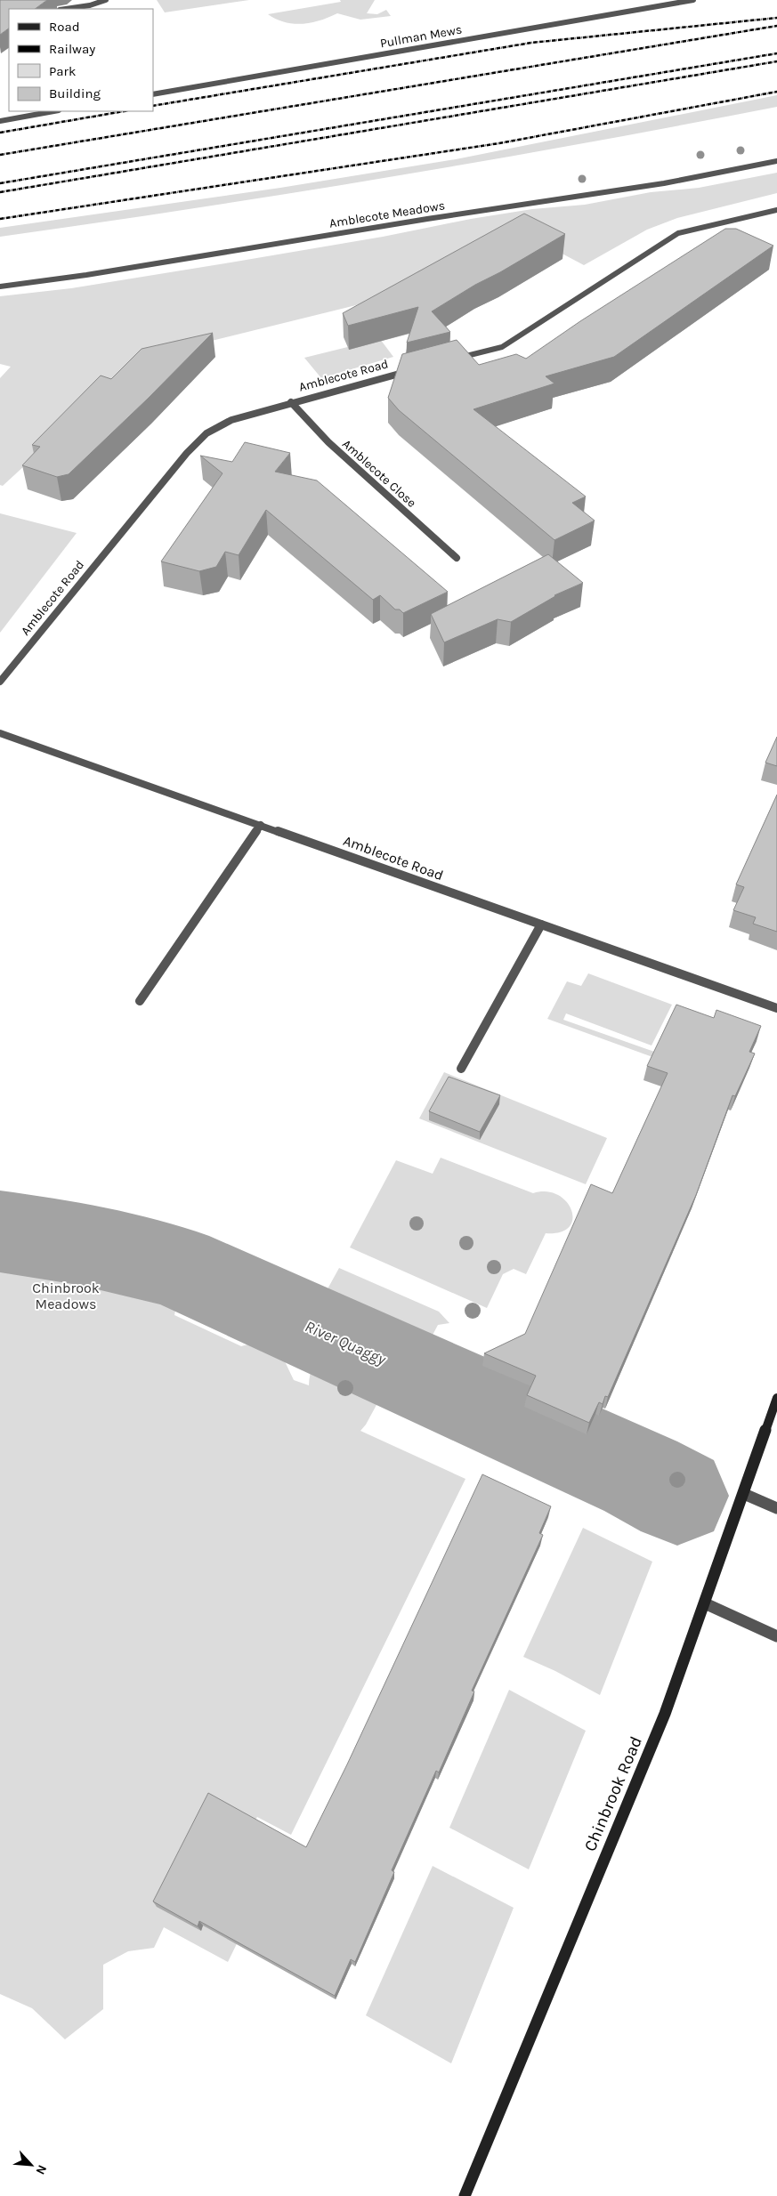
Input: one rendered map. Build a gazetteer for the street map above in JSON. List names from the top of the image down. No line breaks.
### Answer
{"streets":{"main road":["Chinbrook Road"],"street":["Pullman Mews","Amblecote Meadows","Amblecote Road","Amblecote Close"]},"crossings":[["Amblecote Road","Amblecote Close"]],"water":["River Quaggy"],"parks":["Chinbrook Meadows"],"legend":["Road","Railway","Park","Building"],"north":"bottom right"}
